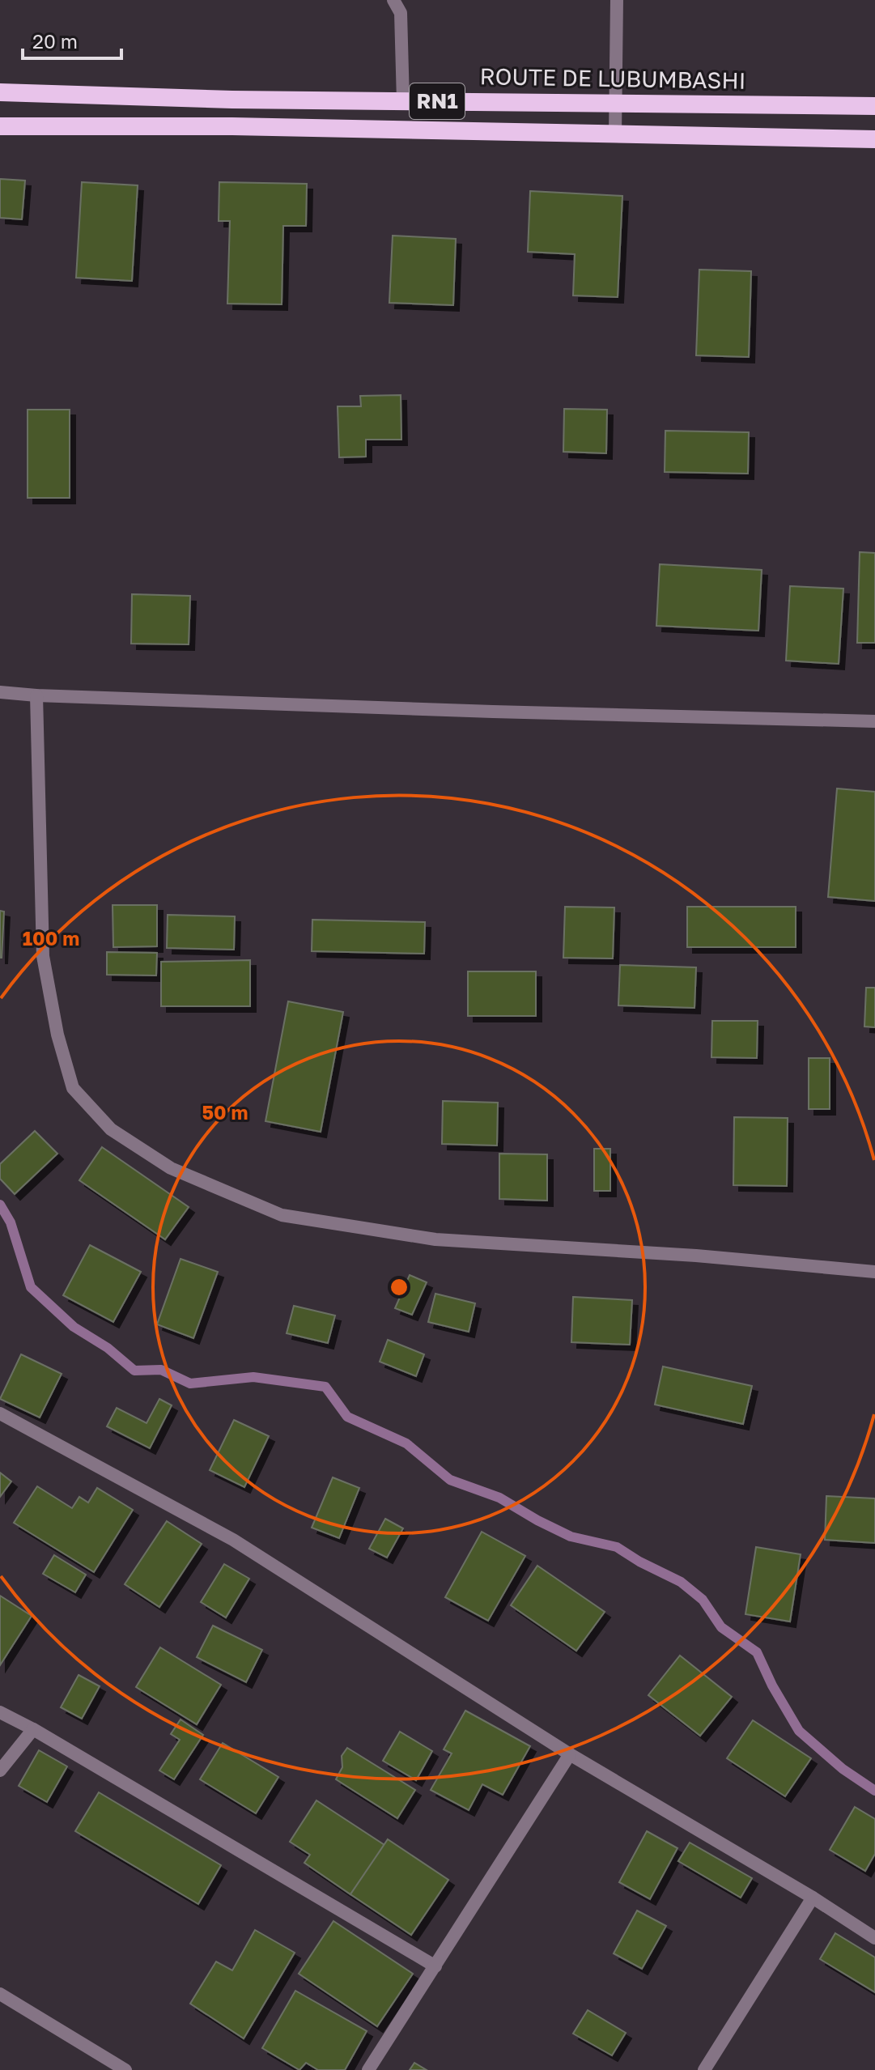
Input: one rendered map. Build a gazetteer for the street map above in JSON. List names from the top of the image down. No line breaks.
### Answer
{"streets":{"highway":["ROUTE DE LUBUMBASHI","RN1"]},"scale_bar":"20 m","rings":["100 m","50 m"]}
